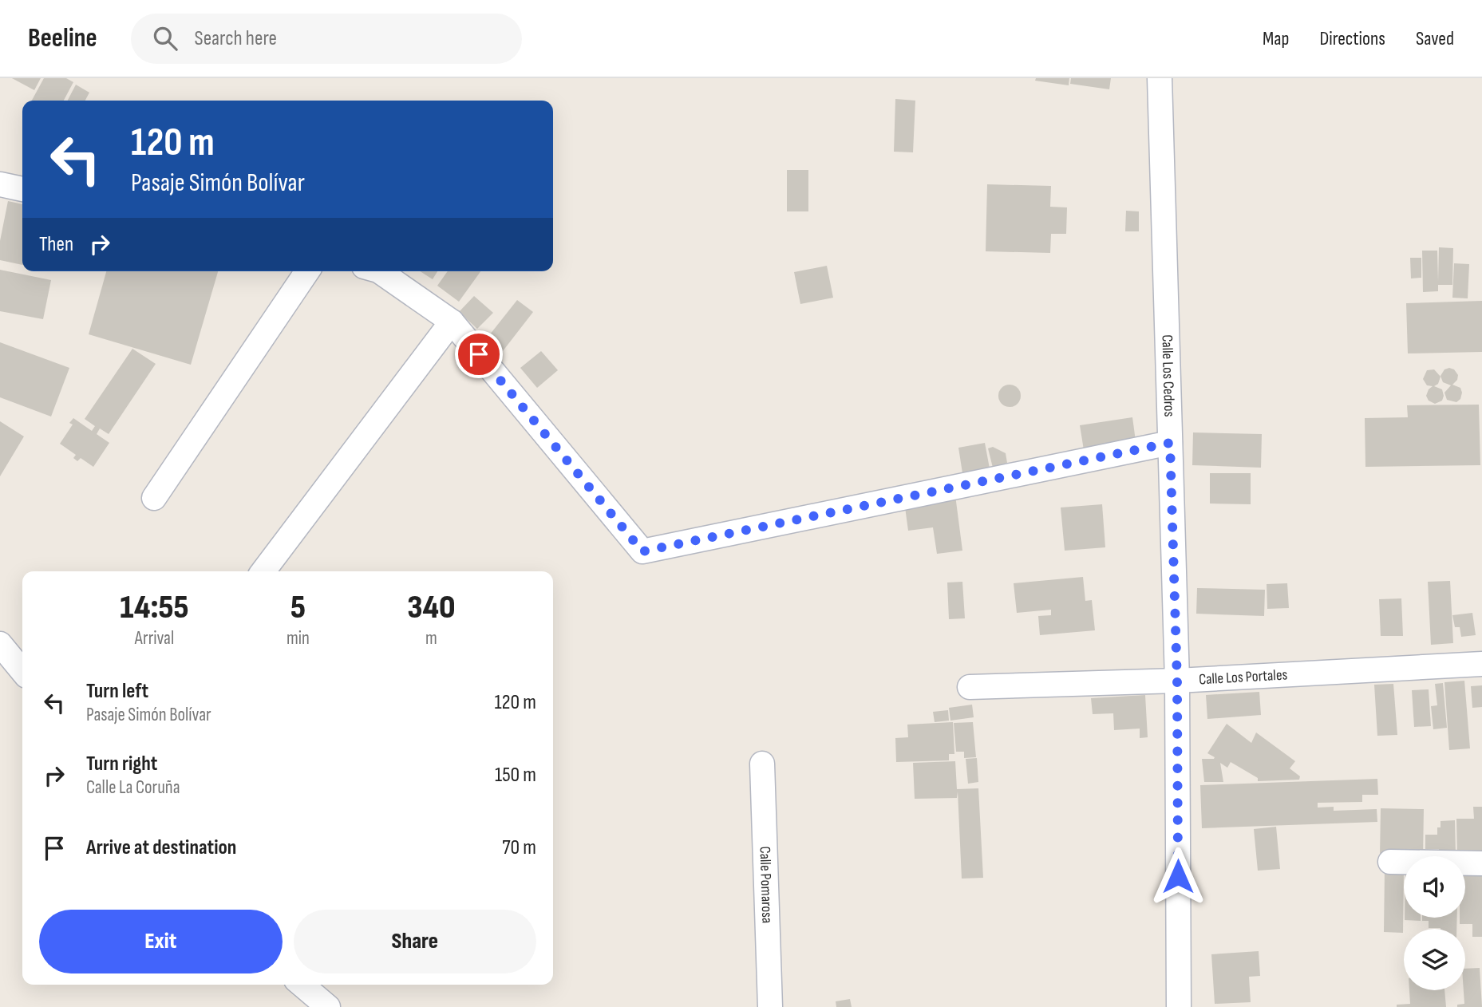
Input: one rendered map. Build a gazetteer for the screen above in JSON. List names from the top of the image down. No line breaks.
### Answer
{"streets":{"street":["Calle Los Cedros","Calle Los Portales","Calle Pomarosa"]},"crossings":[["Calle Los Cedros","Calle Los Portales"]],"page":{"header":"Beeline","search":"Search here","nav":["Map","Directions","Saved"],"turn":["120 m","Pasaje Simón Bolívar"],"then":"Then","eta":["14:55","Arrival","5","min","340","m"],"list":[{"name":"Turn left","note":"Pasaje Simón Bolívar","value":"120 m"},{"name":"Turn right","note":"Calle La Coruña","value":"150 m"},{"name":"Arrive at destination","value":"70 m"}],"buttons":["Exit","Share"]}}
